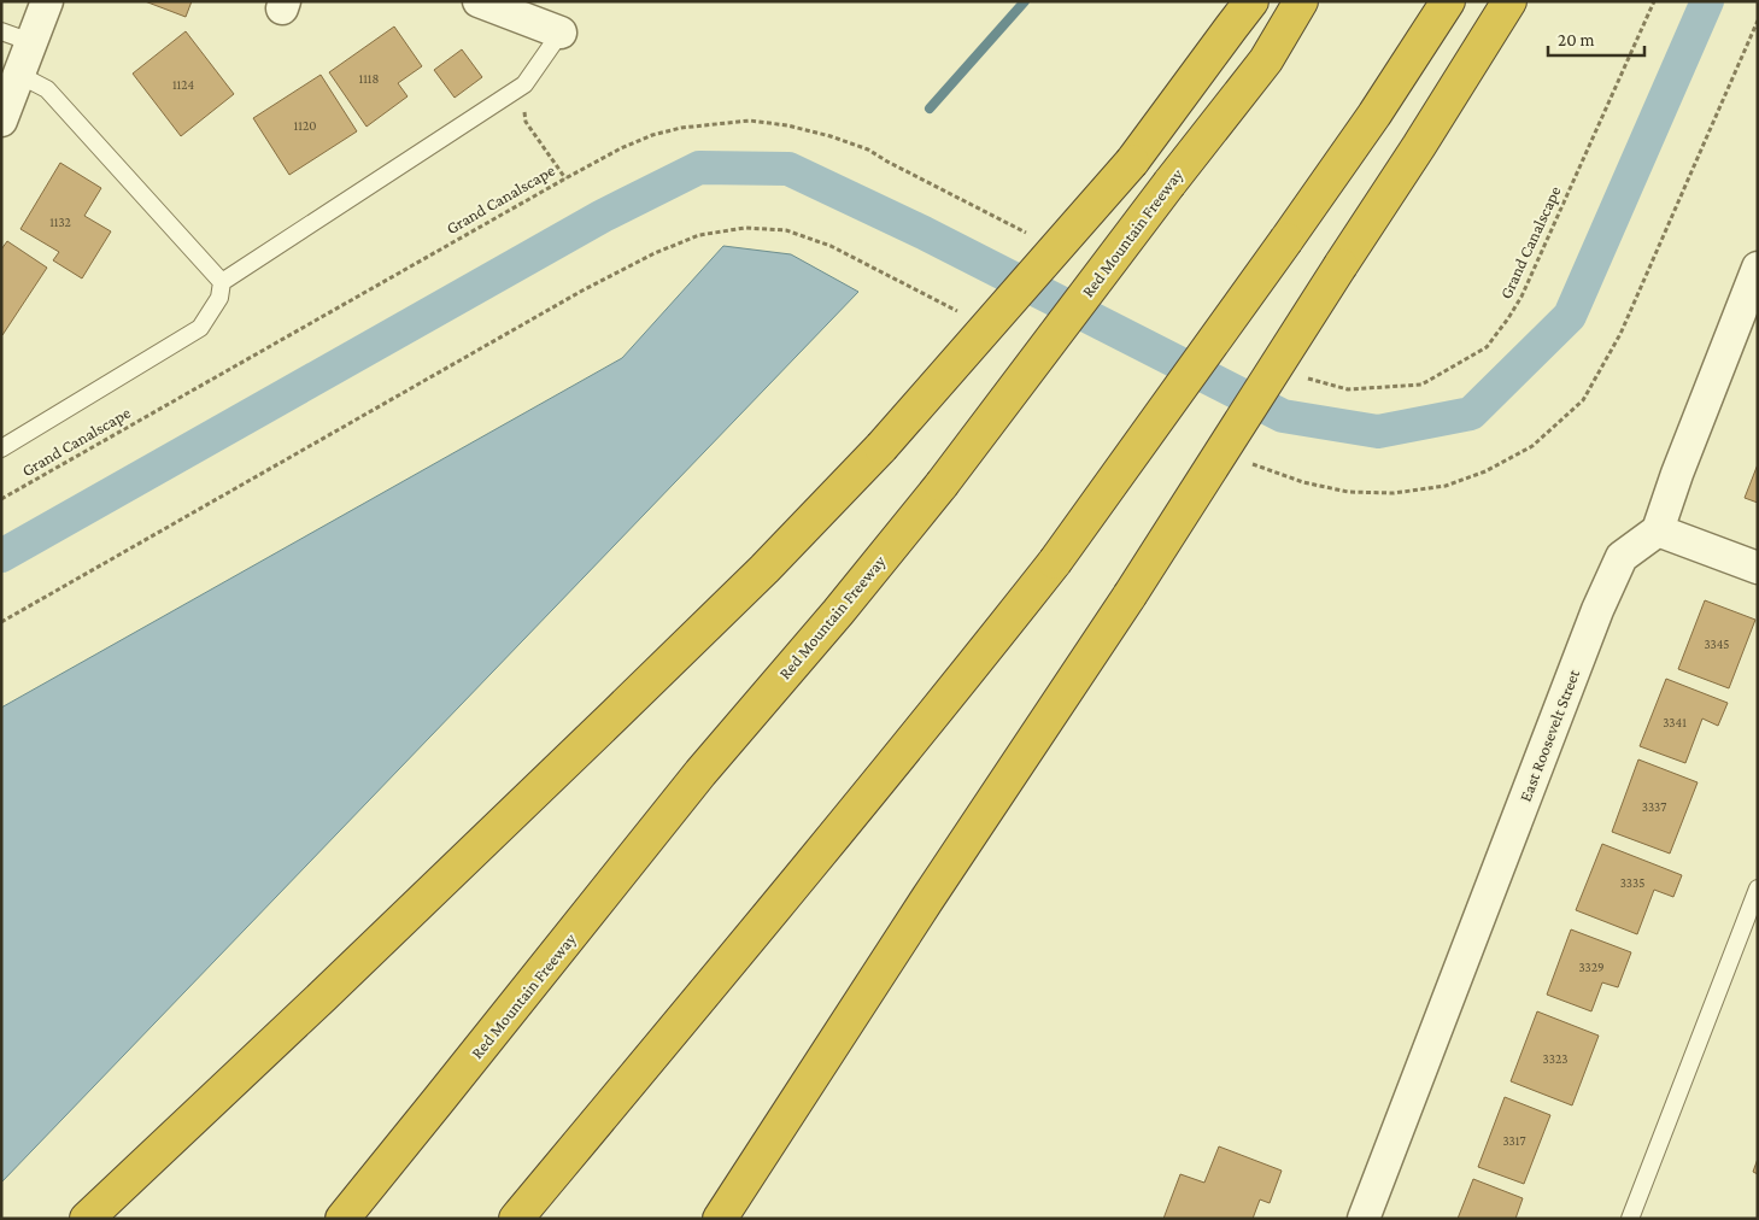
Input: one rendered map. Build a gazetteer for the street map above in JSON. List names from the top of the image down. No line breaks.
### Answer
{"streets":{"highway":["Red Mountain Freeway"],"street":["East Roosevelt Street"],"path":["Grand Canalscape"]},"house_numbers":["1118","1124","1120","1132","3345","3341","3337","3335","3329","3323","3317"],"scale_bar":"20 m"}
